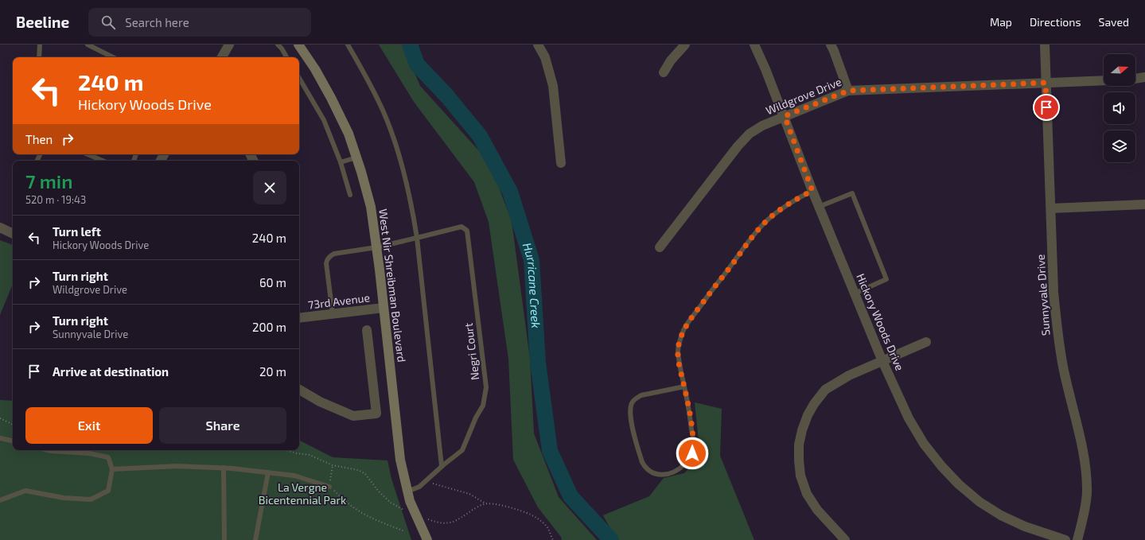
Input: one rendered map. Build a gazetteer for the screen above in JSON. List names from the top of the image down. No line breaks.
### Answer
{"streets":{"main road":["West Nir Shreibman Boulevard"],"street":["Wildgrove Drive","Sunnyvale Drive","73rd Avenue","Hickory Woods Drive"],"lane":["Negri Court"]},"crossings":[["Wildgrove Drive","Sunnyvale Drive"],["Wildgrove Drive","Hickory Woods Drive"],["West Nir Shreibman Boulevard","73rd Avenue"],["West Nir Shreibman Boulevard","Negri Court"],["73rd Avenue","Negri Court"]],"water":["Hurricane Creek"],"parks":["La Vergne Bicentennial Park"],"north":"right","page":{"header":"Beeline","search":"Search here","nav":["Map","Directions","Saved"],"turn":["240 m","Hickory Woods Drive"],"then":"Then","heading":["7 min","520 m · 19:43"],"list":[{"name":"Turn left","note":"Hickory Woods Drive","value":"240 m"},{"name":"Turn right","note":"Wildgrove Drive","value":"60 m"},{"name":"Turn right","note":"Sunnyvale Drive","value":"200 m"},{"name":"Arrive at destination","value":"20 m"}],"buttons":["Exit","Share"]}}
